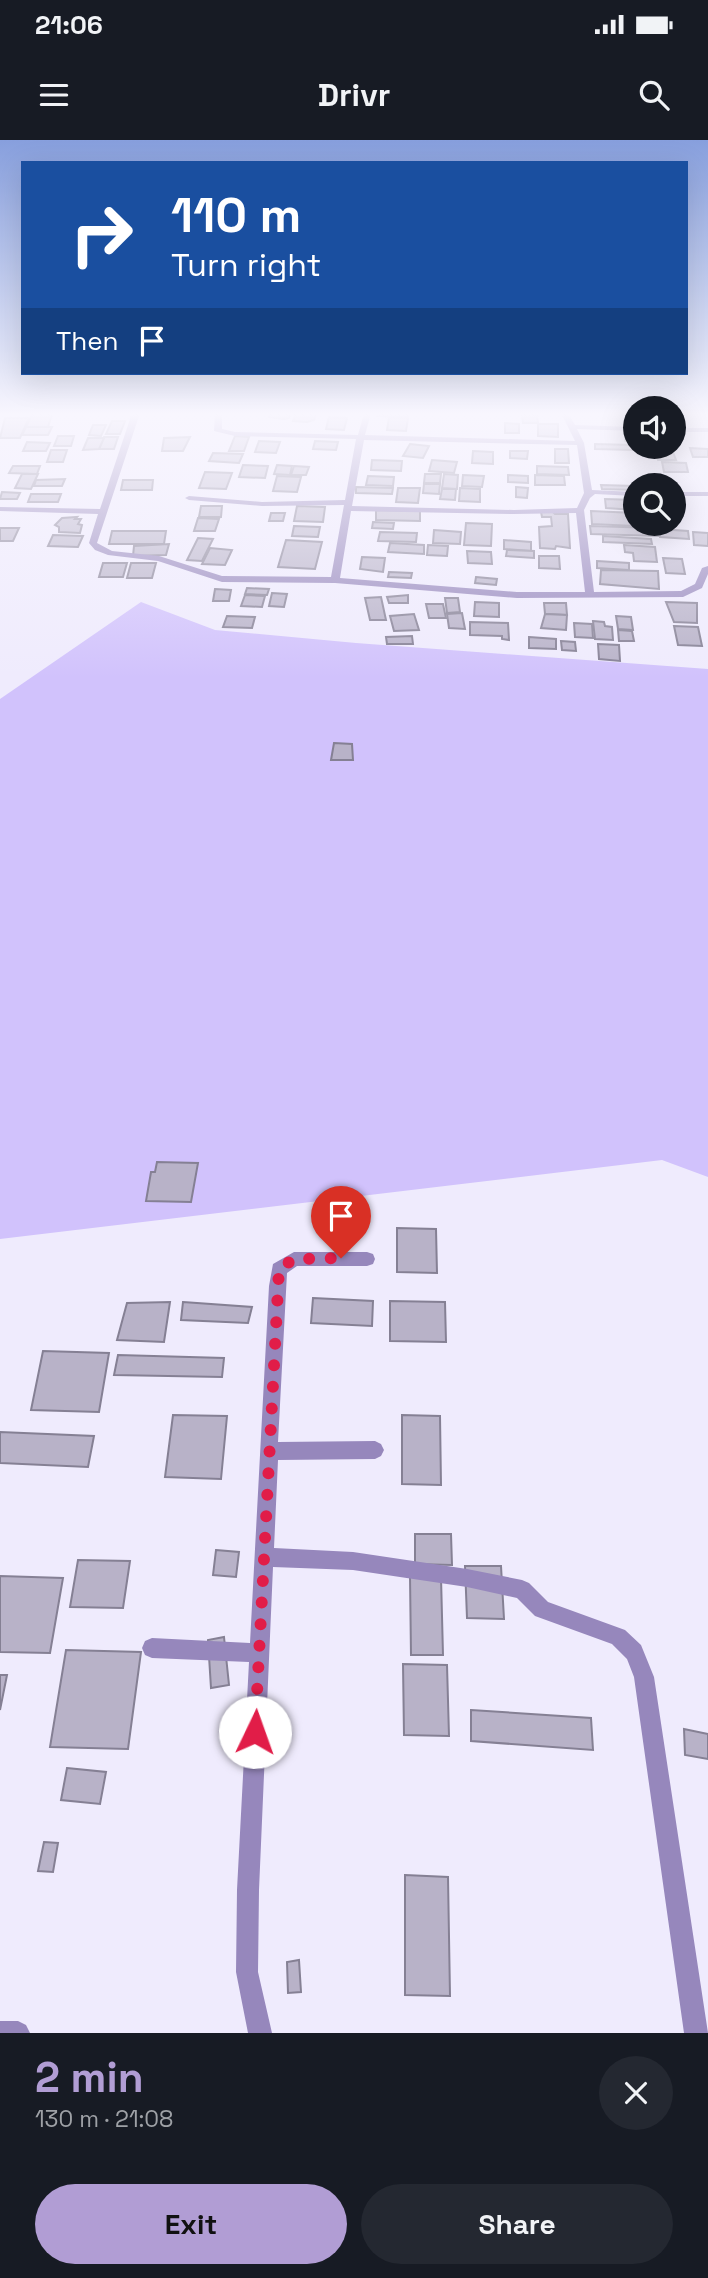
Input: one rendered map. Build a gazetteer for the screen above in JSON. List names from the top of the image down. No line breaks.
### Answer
{"page":{"status":"21:06","header":"Drivr","turn":["110 m","Turn right"],"then":"Then","heading":["2 min","130 m · 21:08"],"buttons":["Exit","Share"]}}
